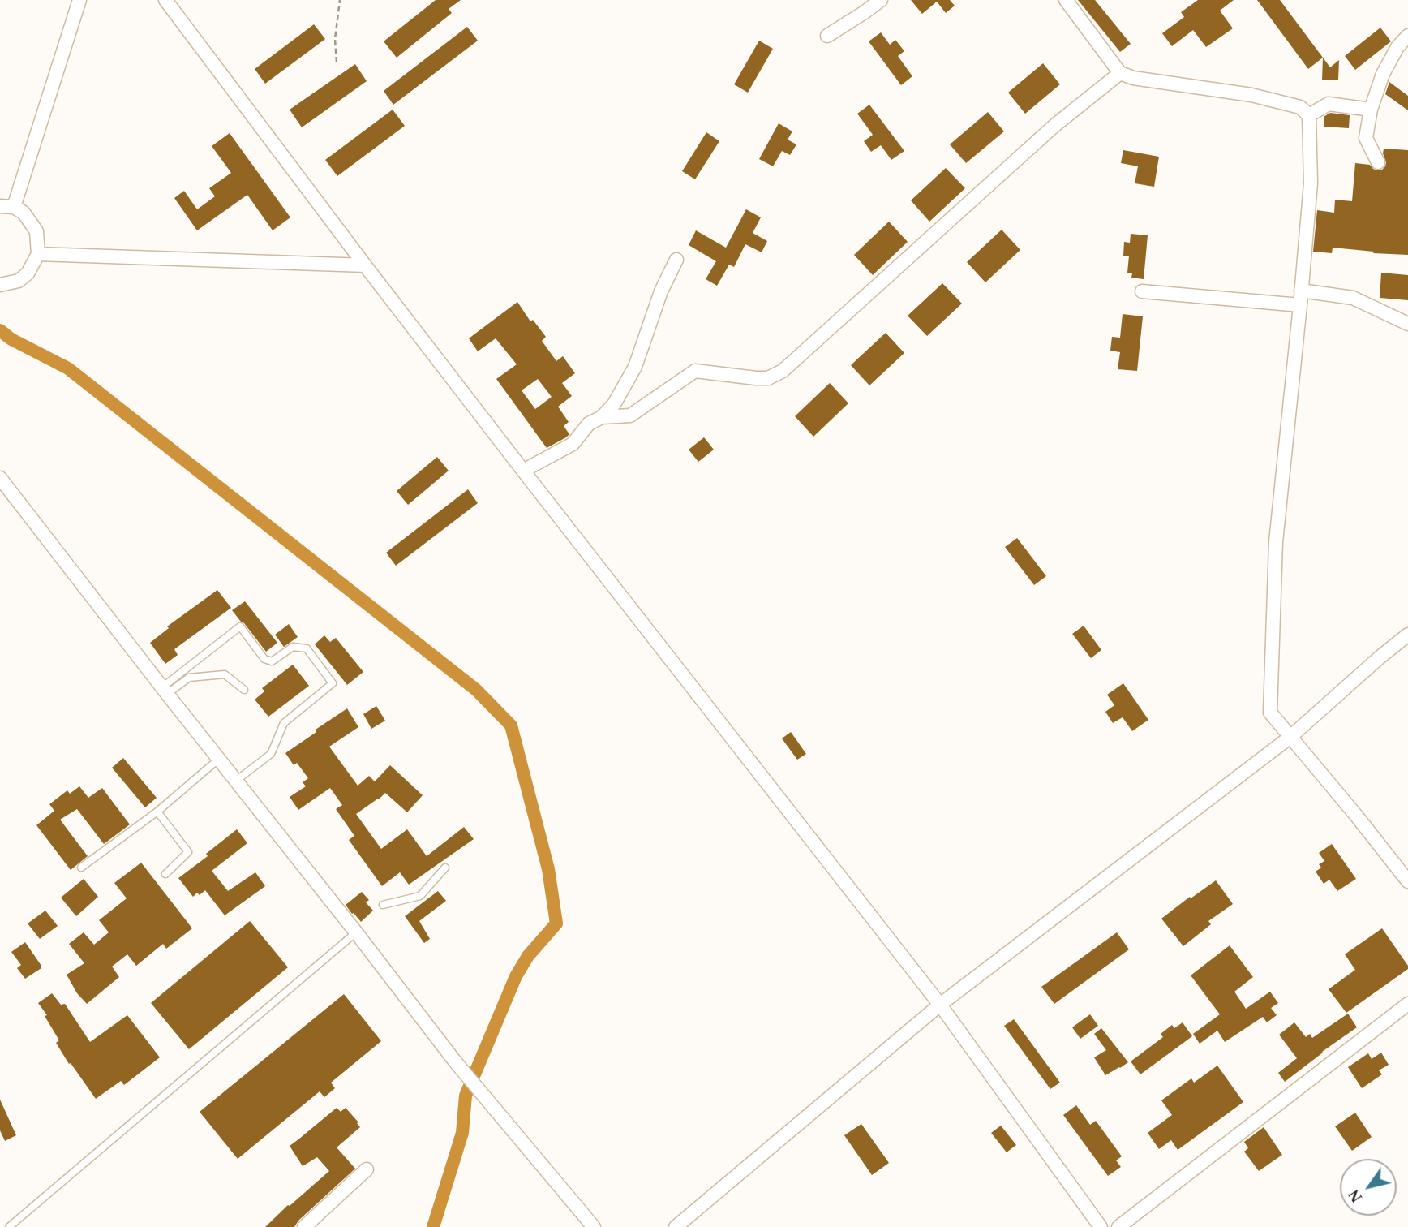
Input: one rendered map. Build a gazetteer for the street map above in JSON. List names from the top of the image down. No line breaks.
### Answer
{"north":"bottom left"}
